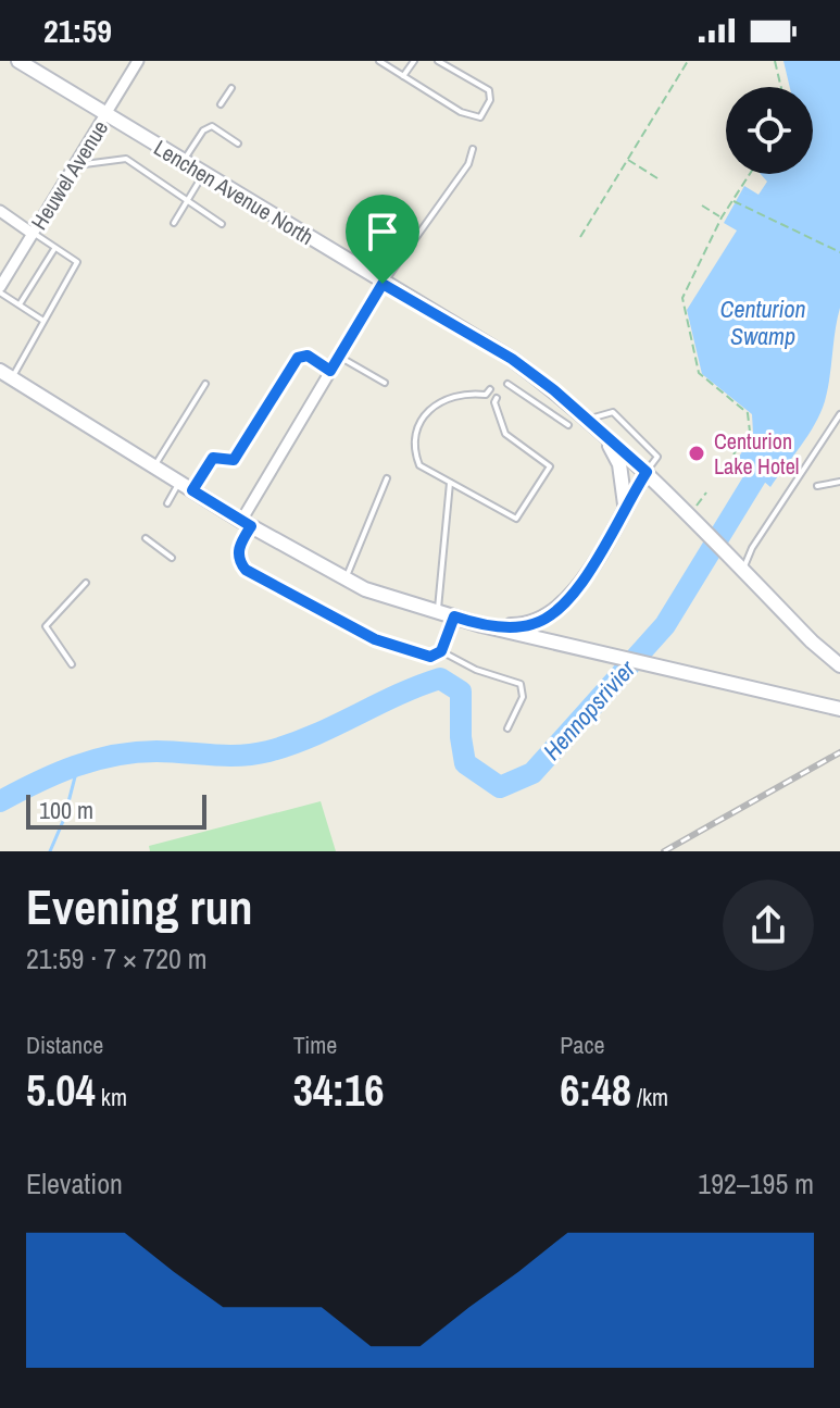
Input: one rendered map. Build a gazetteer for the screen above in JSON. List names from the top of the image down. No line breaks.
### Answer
{"streets":{"main road":["Lenchen Avenue North"],"street":["Heuwel Avenue"]},"crossings":[["Heuwel Avenue","Lenchen Avenue North"]],"water":["Centurion Swamp","Hennopsrivier"],"places":["Centurion Lake Hotel"],"scale_bar":"100 m","page":{"status":"21:59","scale":"100 m","heading":["Evening run","21:59 · 7 × 720 m"],"stats":[["Distance","5.04 km"],["Time","34:16"],["Pace","6:48 /km"]],"chart":["Elevation","192–195 m"]}}
